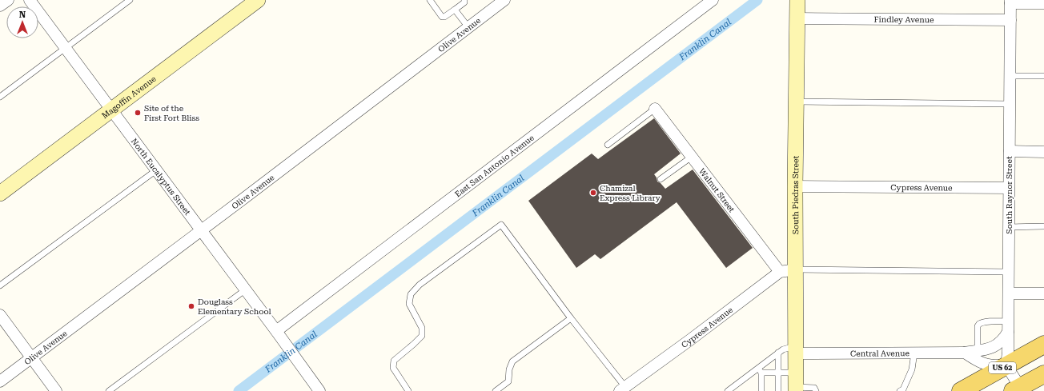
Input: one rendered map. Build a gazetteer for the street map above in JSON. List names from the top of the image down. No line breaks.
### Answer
{"streets":{"main road":["Magoffin Avenue","South Piedras Street","US 62"],"street":["Findley Avenue","Olive Avenue","East San Antonio Avenue","North Eucalyptus Street","Cypress Avenue","Walnut Street","South Raynor Street","Central Avenue"]},"crossings":[["Findley Avenue","South Piedras Street"],["Findley Avenue","South Raynor Street"],["Olive Avenue","North Eucalyptus Street"],["Magoffin Avenue","North Eucalyptus Street"],["East San Antonio Avenue","North Eucalyptus Street"],["Cypress Avenue","Walnut Street"],["Cypress Avenue","South Piedras Street"],["Cypress Avenue","South Raynor Street"],["South Piedras Street","Central Avenue"],["South Raynor Street","Central Avenue"],["South Raynor Street","US 62"]],"water":["Franklin Canal"],"places":["Site of the First Fort Bliss","Chamizal Express Library","Douglass Elementary School"],"north":"top"}
